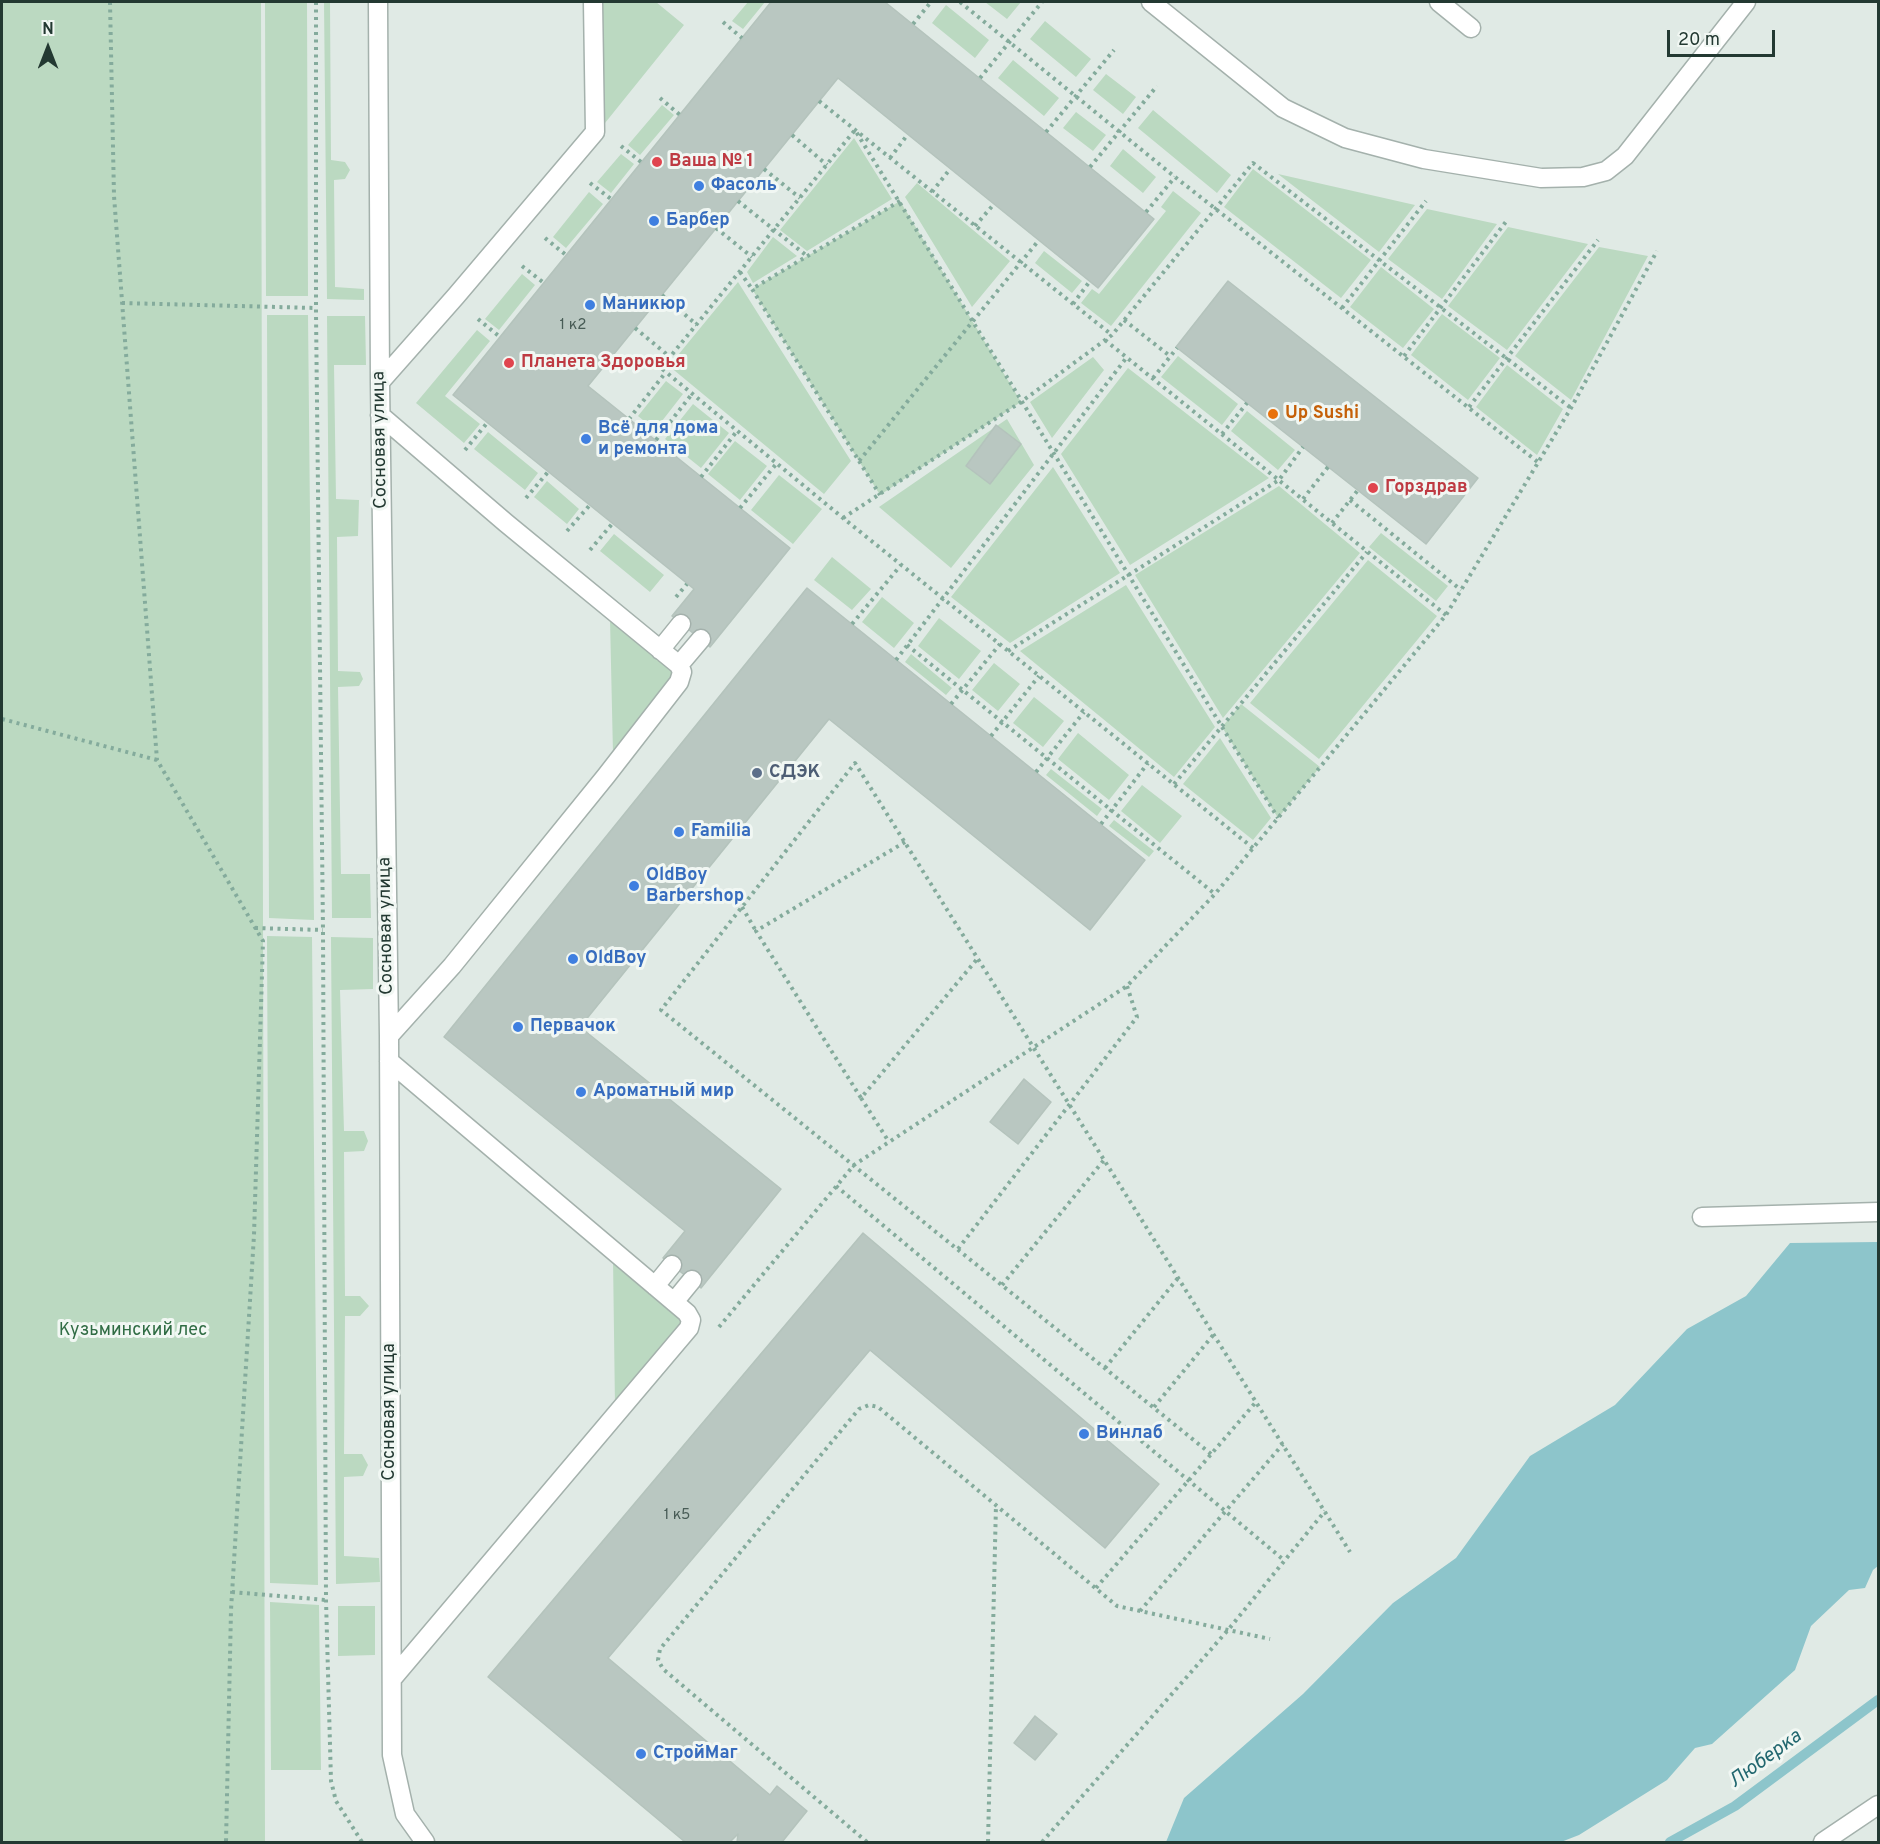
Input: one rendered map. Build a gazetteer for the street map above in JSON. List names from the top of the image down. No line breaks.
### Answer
{"streets":{"street":["Сосновая улица"]},"water":["Люберка"],"parks":["Кузьминский лес"],"places":["Ваша № 1","Фасоль","Барбер","Маникюр","Планета Здоровья","Up Sushi","Всё для дома и ремонта","Горздрав","СДЭК","Familia","OldBoy Barbershop","OldBoy","Первачок","Ароматный мир","Винлаб","СтройМаг"],"house_numbers":["1 к2","1 к5"],"scale_bar":"20 m","north":"top"}
